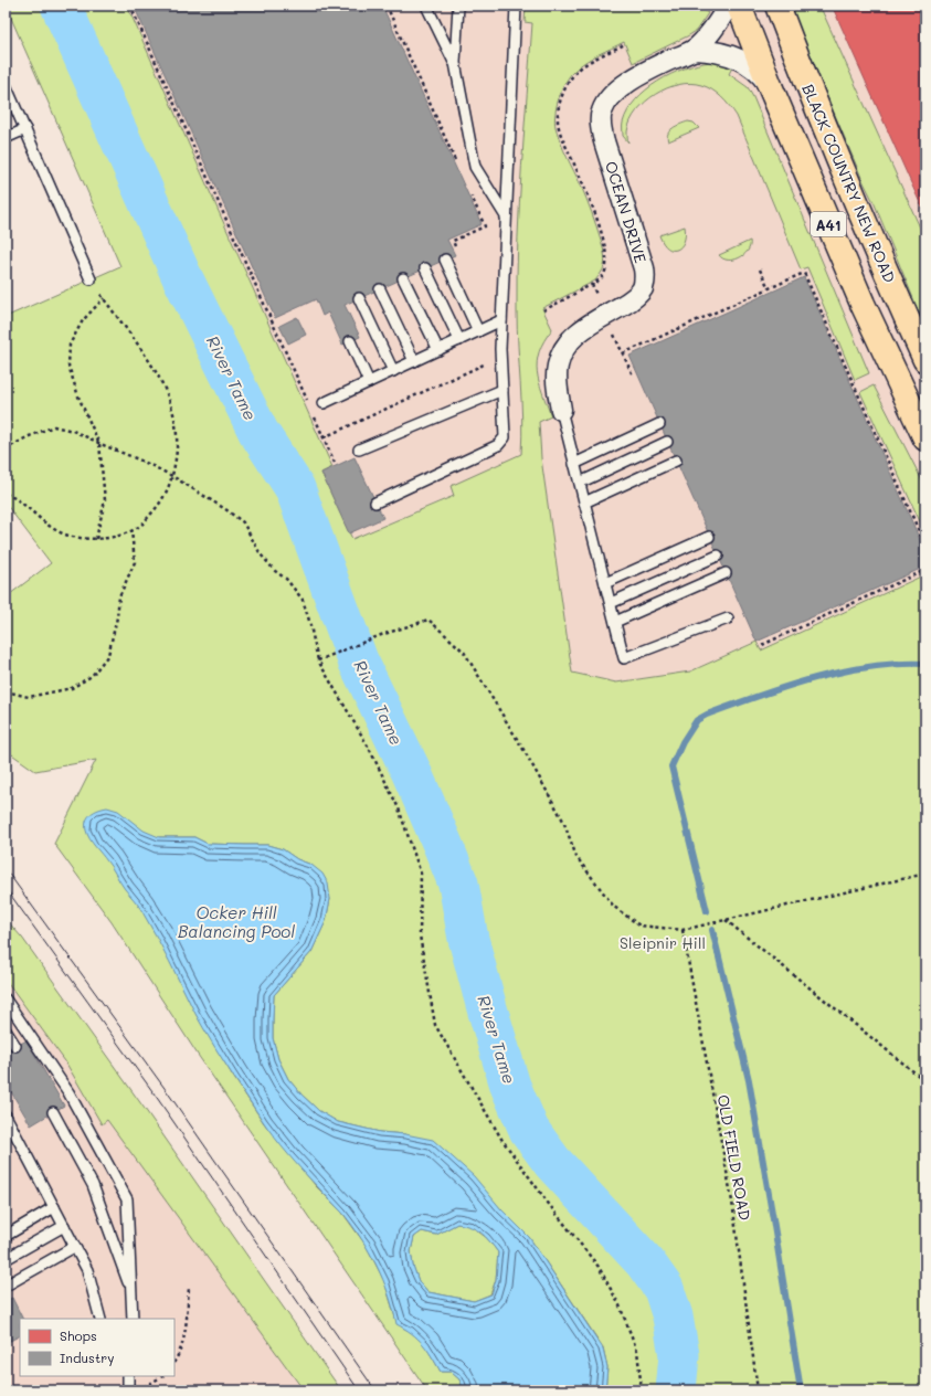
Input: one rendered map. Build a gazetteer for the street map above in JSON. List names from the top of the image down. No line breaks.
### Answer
{"streets":{"highway":["BLACK COUNTRY NEW ROAD","A41"],"street":["OCEAN DRIVE"],"path":["OLD FIELD ROAD"]},"crossings":[["OCEAN DRIVE","A41"]],"water":["River Tame","Ocker Hill Balancing Pool"],"parks":["Sleipnir Hill"],"legend":["Shops","Industry"]}
